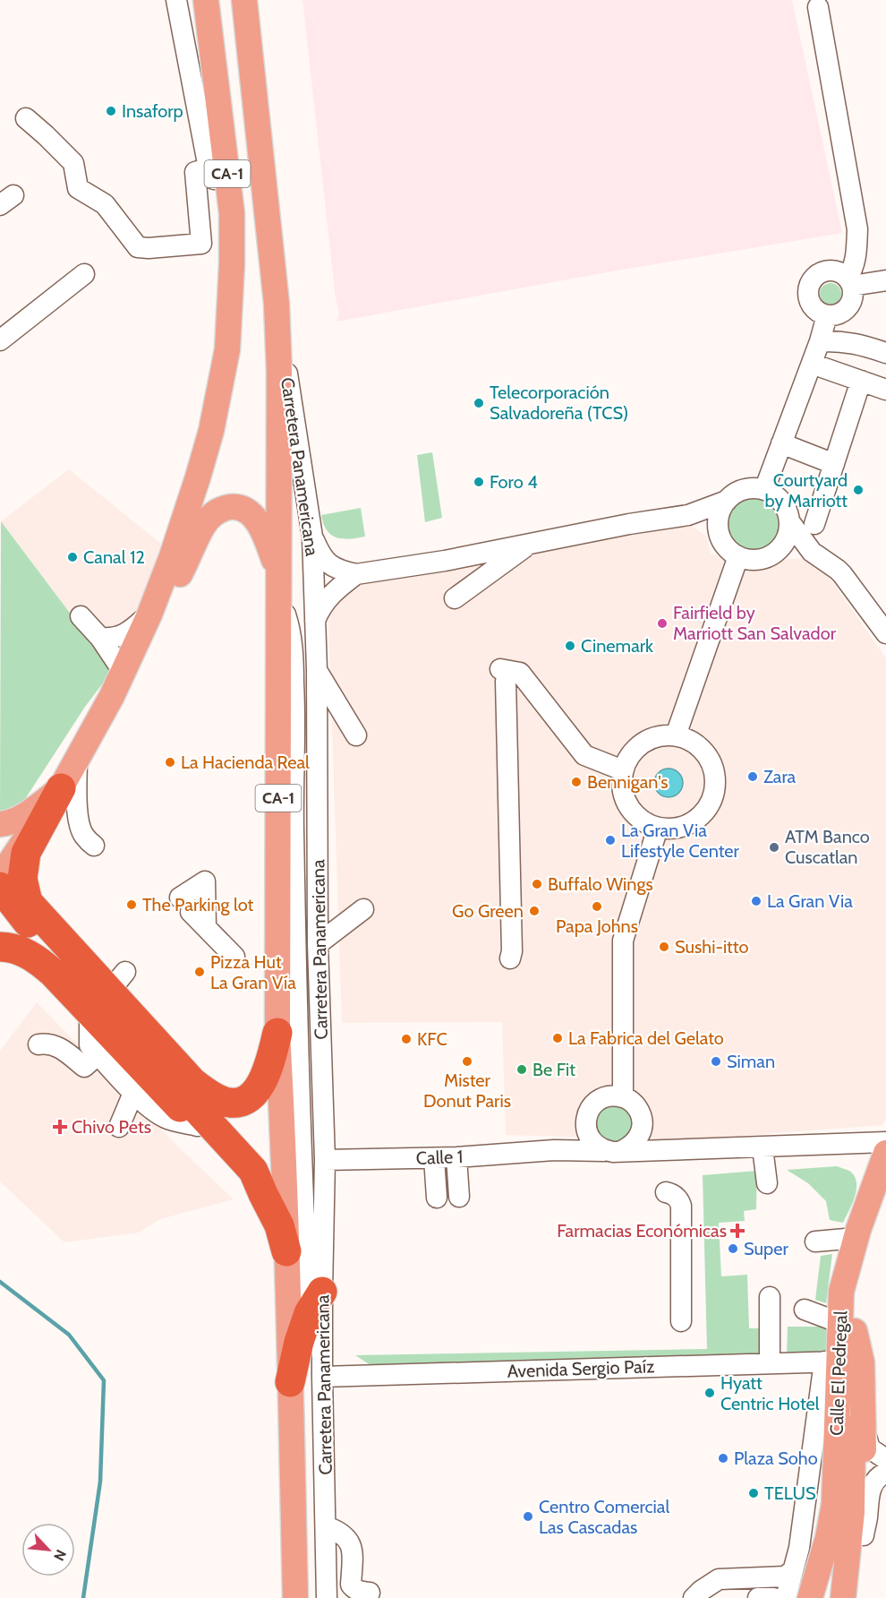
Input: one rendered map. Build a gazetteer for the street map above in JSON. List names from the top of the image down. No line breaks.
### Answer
{"streets":{"main road":["CA-1","Carretera Panamericana","Calle El Pedregal"],"street":["Calle 1","Avenida Sergio Paíz"]},"crossings":[["Carretera Panamericana","Calle 1"],["Carretera Panamericana","Avenida Sergio Paíz"],["Avenida Sergio Paíz","Calle El Pedregal"]],"places":{"other":["Insaforp","Telecorporación Salvadoreña (TCS)","Foro 4","Courtyard by Marriott","Canal 12","Fairfield by Marriott San Salvador","Cinemark","La Hacienda Real","Zara","Bennigan's","La Gran Via Lifestyle Center","ATM Banco Cuscatlan","Buffalo Wings","La Gran Via","The Parking lot","Papa Johns","Go Green","Sushi-itto","Pizza Hut La Gran Vía","La Fabrica del Gelato","KFC","Mister Donut Paris","Siman","Be Fit","Super","Hyatt Centric Hotel","Plaza Soho","TELUS","Centro Comercial Las Cascadas"],"health":["Chivo Pets","Farmacias Económicas"]},"north":"bottom right"}
